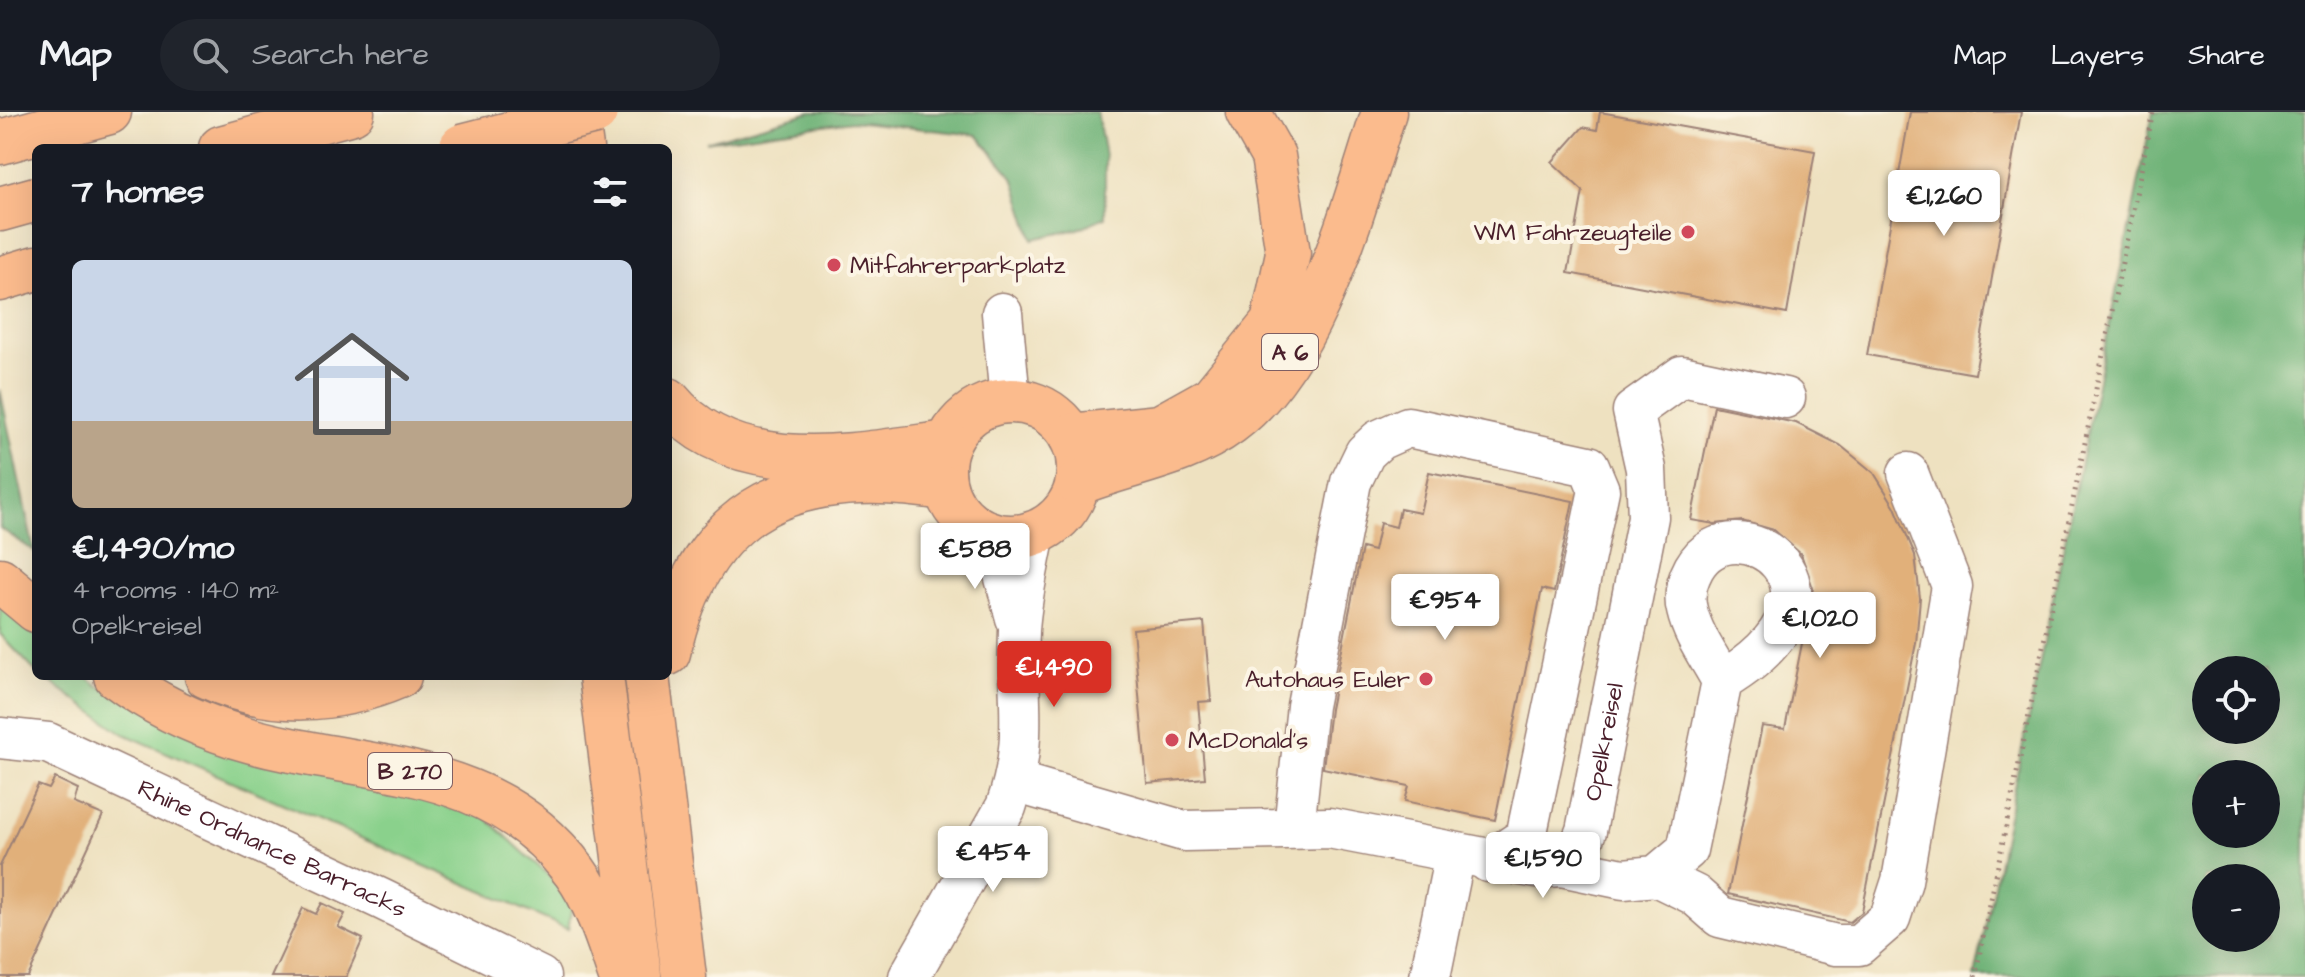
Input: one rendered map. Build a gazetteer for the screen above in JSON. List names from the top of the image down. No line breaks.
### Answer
{"streets":{"main road":["A 6","B 270"],"street":["Opelkreisel","Rhine Ordnance Barracks"]},"places":["WM Fahrzeugteile","Mitfahrerparkplatz","Autohaus Euler","McDonald's"],"page":{"header":"Map","search":"Search here","nav":["Map","Layers","Share"],"heading":"7 homes","price":["€1,260","€588","€954","€1,020","€1,490","€454","€1,590"],"list":[{"name":"€1,490/mo","note":"4 rooms · 140 m² · Opelkreisel"}],"map_buttons":["+","−"]}}
